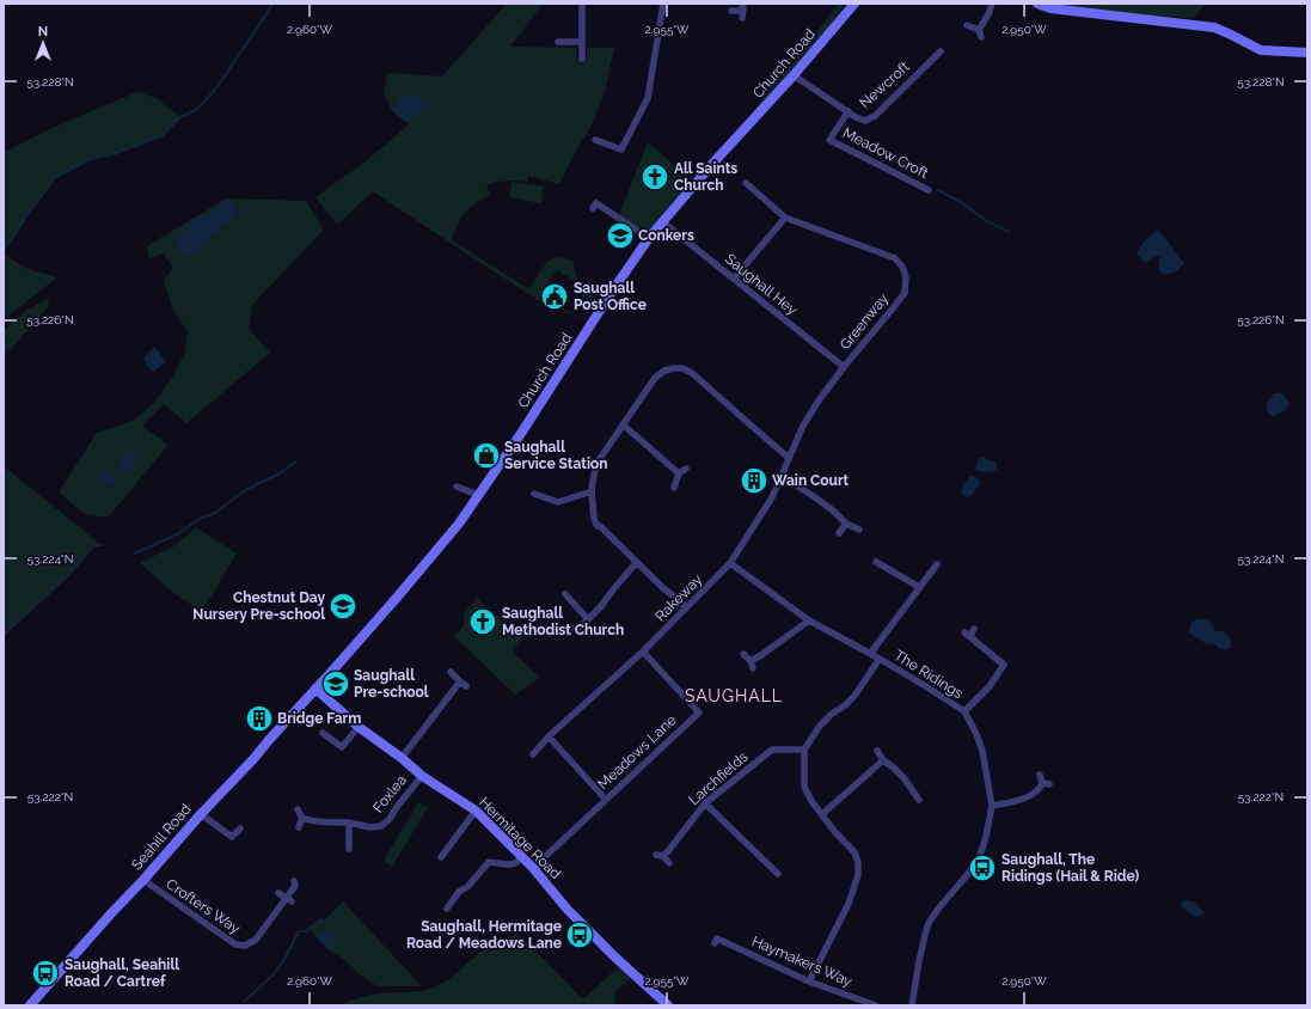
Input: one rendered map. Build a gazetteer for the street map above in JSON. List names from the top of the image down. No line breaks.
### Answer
{"streets":{"street":["Church Road","Newcroft","Meadow Croft","Saughall Hey","Greenway","Rakeway","The Ridings","Meadows Lane","Larchfields","Foxlea","Seahill Road","Hermitage Road","Crofters Way","Haymakers Way"]},"crossings":[["Church Road","Newcroft"],["Church Road","Saughall Hey"],["Church Road","Seahill Road"],["Church Road","Hermitage Road"],["Newcroft","Meadow Croft"],["Saughall Hey","Greenway"],["Greenway","Rakeway"],["Rakeway","The Ridings"],["Rakeway","Meadows Lane"],["Meadows Lane","Hermitage Road"],["Foxlea","Hermitage Road"],["Seahill Road","Hermitage Road"],["Seahill Road","Crofters Way"]],"districts":["SAUGHALL"],"places":{"church":["All Saints Church","Saughall Methodist Church"],"school or university":["Conkers","Chestnut Day Nursery Pre-school","Saughall Pre-school"],"public building":["Saughall Post Office"],"shop":["Saughall Service Station"],"building":["Wain Court","Bridge Farm"],"bus stop":["Saughall, The Ridings (Hail & Ride)","Saughall, Hermitage Road / Meadows Lane","Saughall, Seahill Road / Cartref"]},"north":"top","coordinates":["2.960°W","2.955°W","2.950°W","53.228°N","53.226°N","53.224°N","53.222°N"]}
